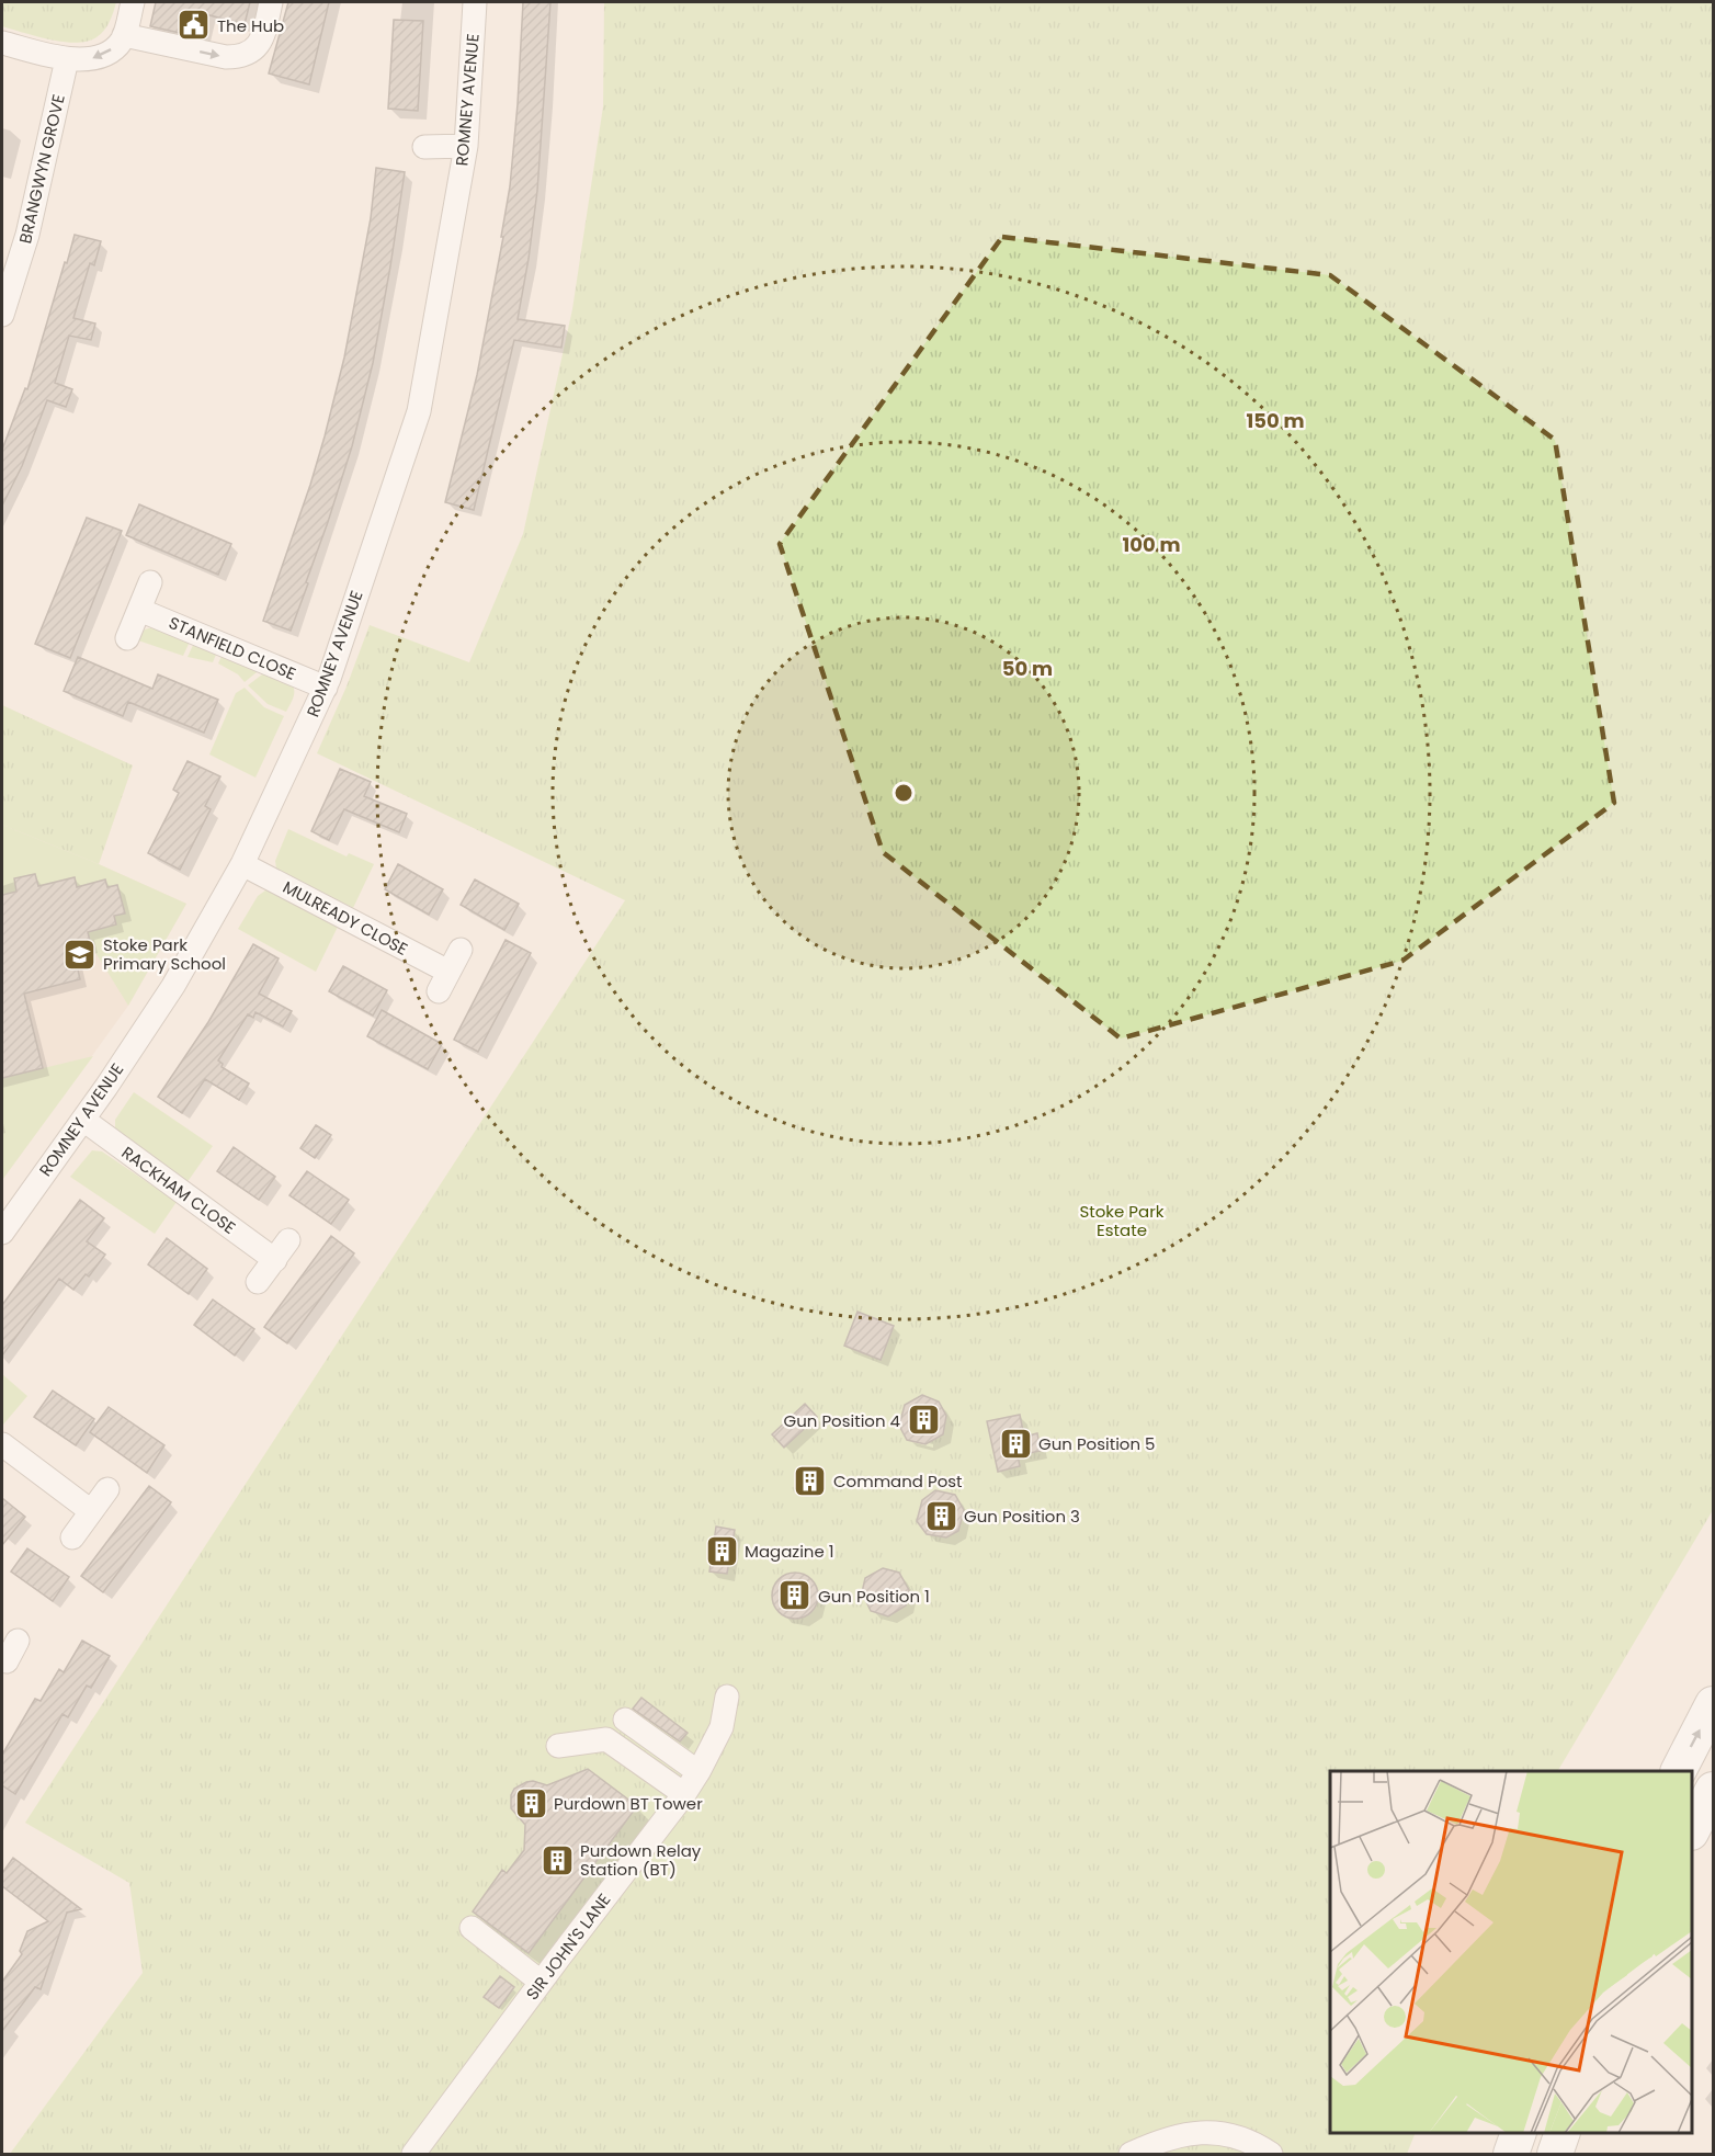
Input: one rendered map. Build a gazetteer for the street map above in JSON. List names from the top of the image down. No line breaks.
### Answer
{"streets":{"street":["ROMNEY AVENUE","BRANGWYN GROVE","STANFIELD CLOSE","MULREADY CLOSE","RACKHAM CLOSE","SIR JOHN'S LANE"]},"crossings":[["ROMNEY AVENUE","STANFIELD CLOSE"],["ROMNEY AVENUE","MULREADY CLOSE"],["ROMNEY AVENUE","RACKHAM CLOSE"]],"parks":["Stoke Park Estate"],"places":{"public building":["The Hub"],"school or university":["Stoke Park Primary School"],"building":["Gun Position 4","Gun Position 5","Command Post","Gun Position 3","Magazine 1","Gun Position 1","Purdown BT Tower","Purdown Relay Station (BT)"]},"rings":["150 m","100 m","50 m"]}
